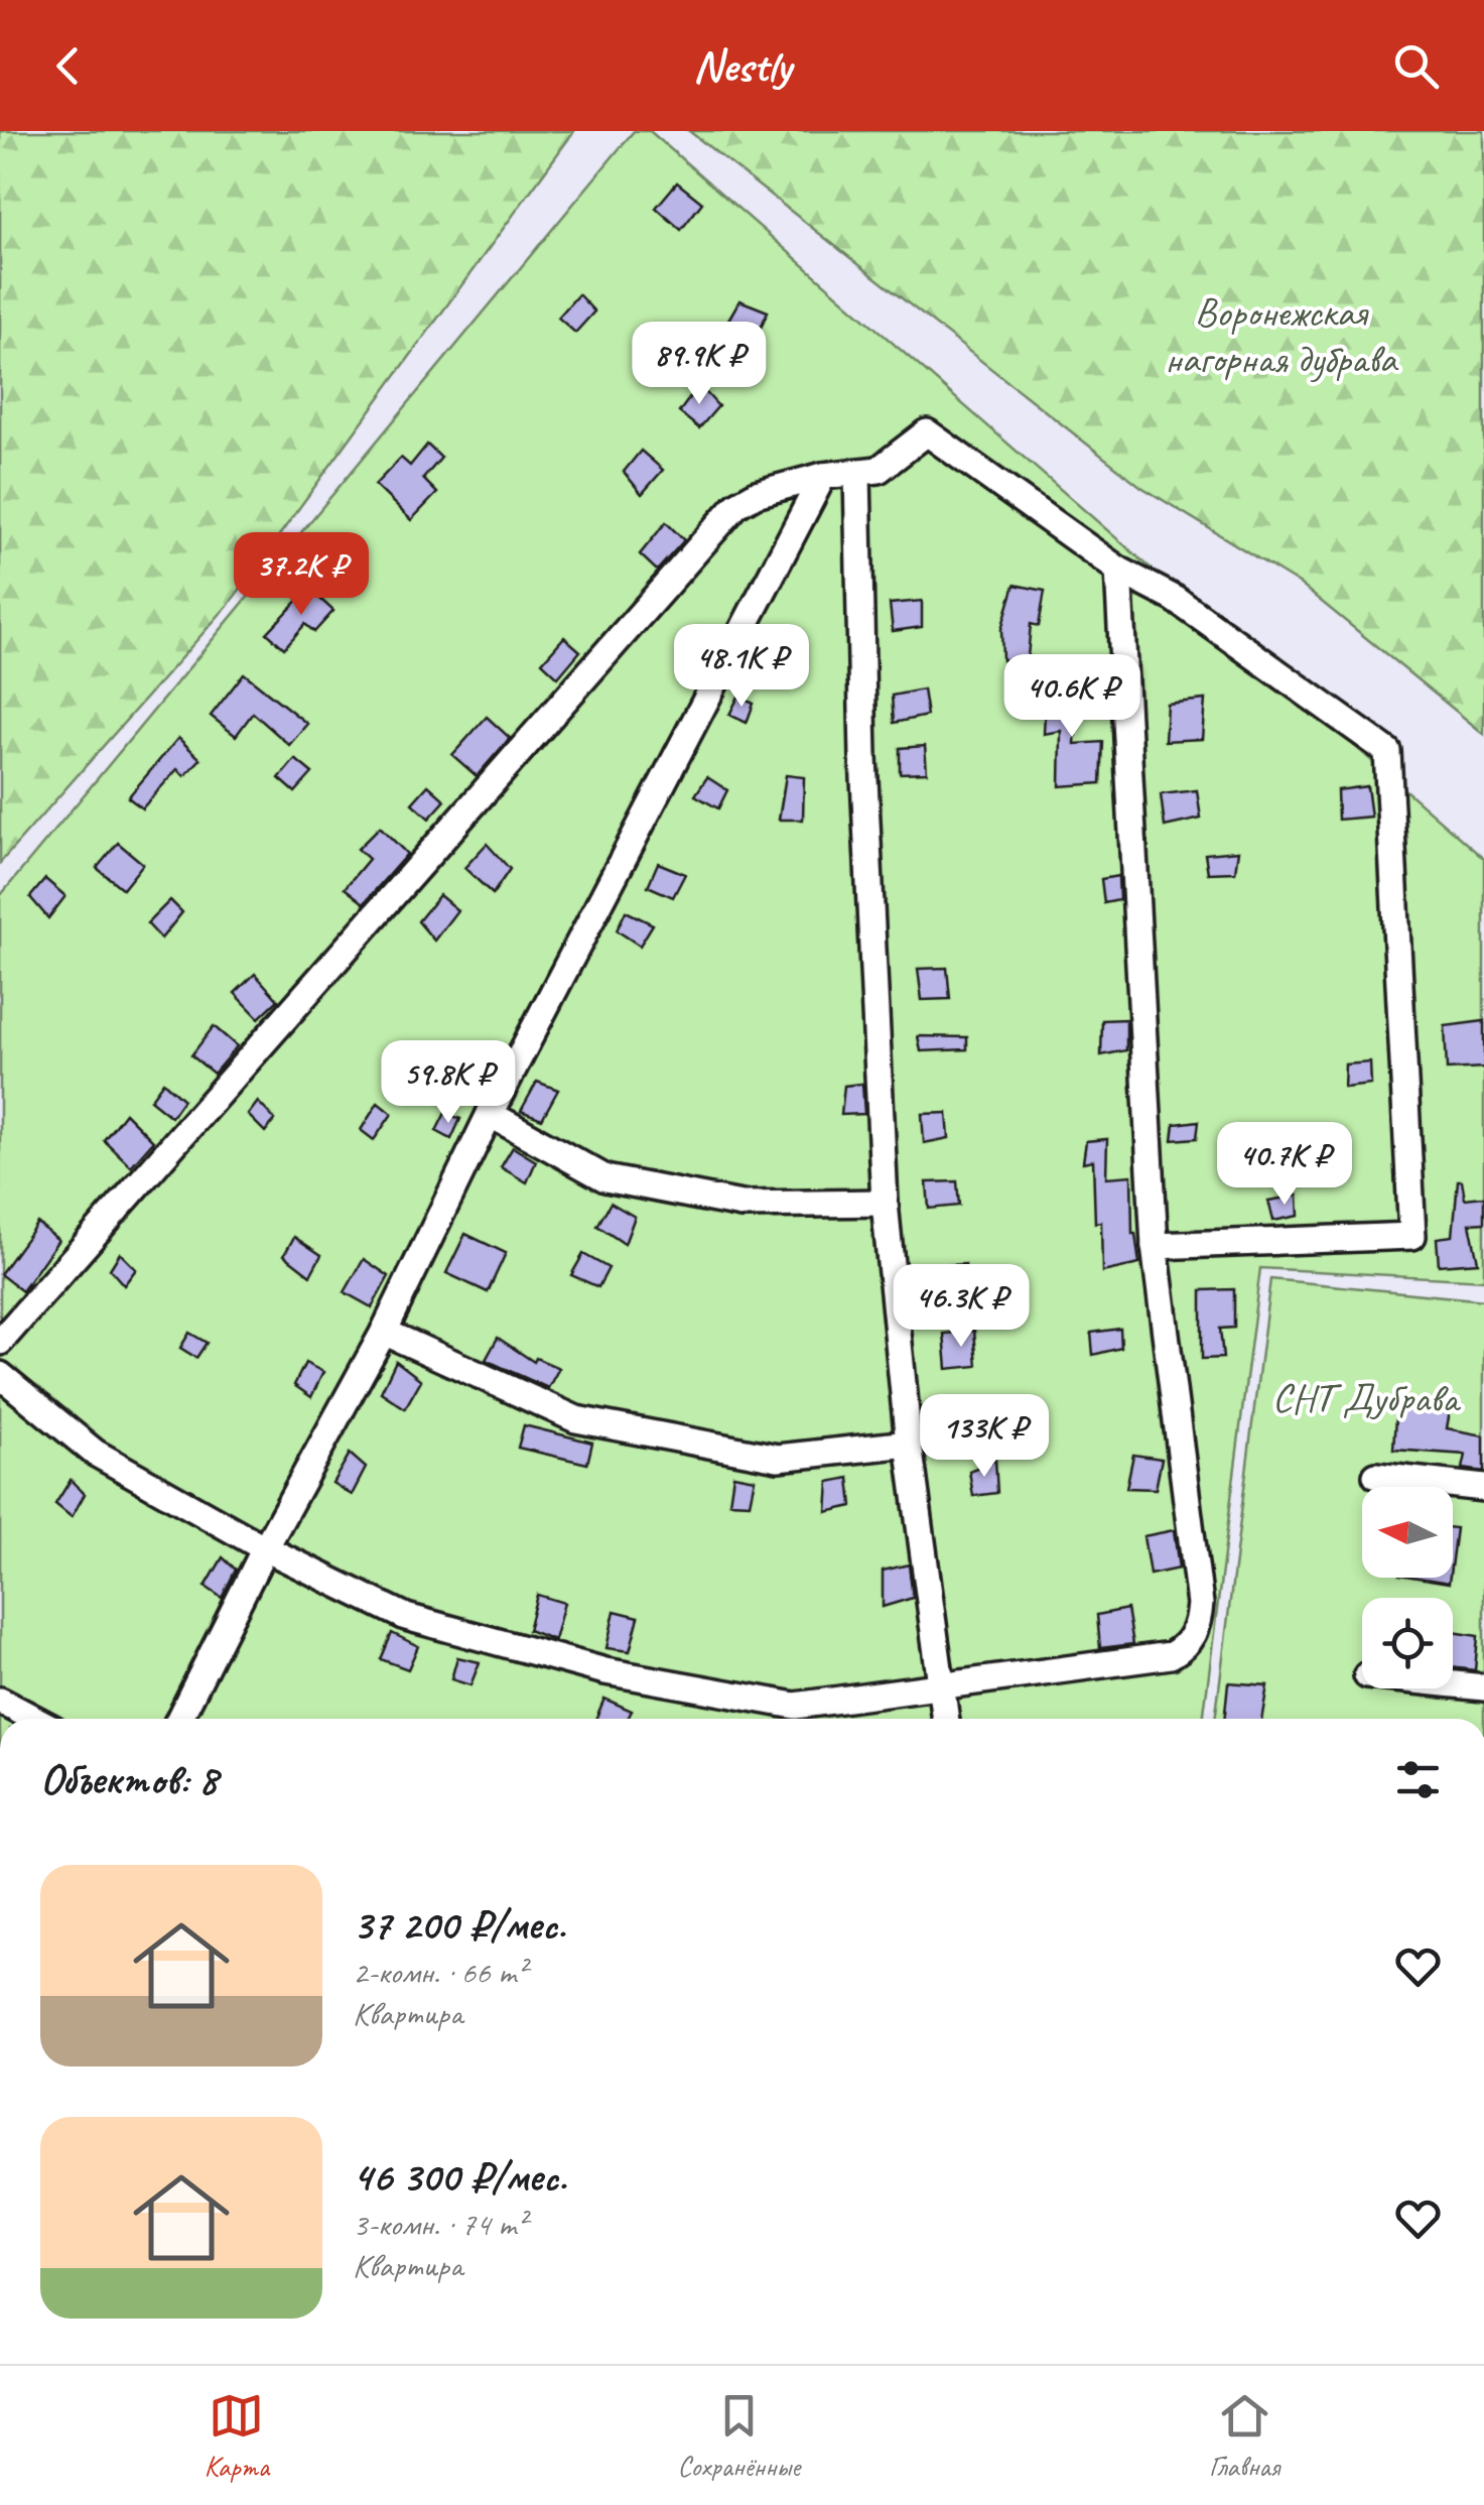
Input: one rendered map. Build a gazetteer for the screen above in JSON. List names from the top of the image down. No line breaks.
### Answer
{"parks":["Воронежская нагорная дубрава","СНТ Дубрава"],"north":"left","page":{"header":"Nestly","price":["89.9K ₽","37.2K ₽","48.1K ₽","40.6K ₽","59.8K ₽","40.7K ₽","46.3K ₽","133K ₽"],"heading":"Объектов: 8","list":[{"name":"37 200 ₽/мес.","note":"2-комн. · 66 m² · Квартира"},{"name":"46 300 ₽/мес.","note":"3-комн. · 74 m² · Квартира"}],"tabs":["Карта","Сохранённые","Главная"]}}
